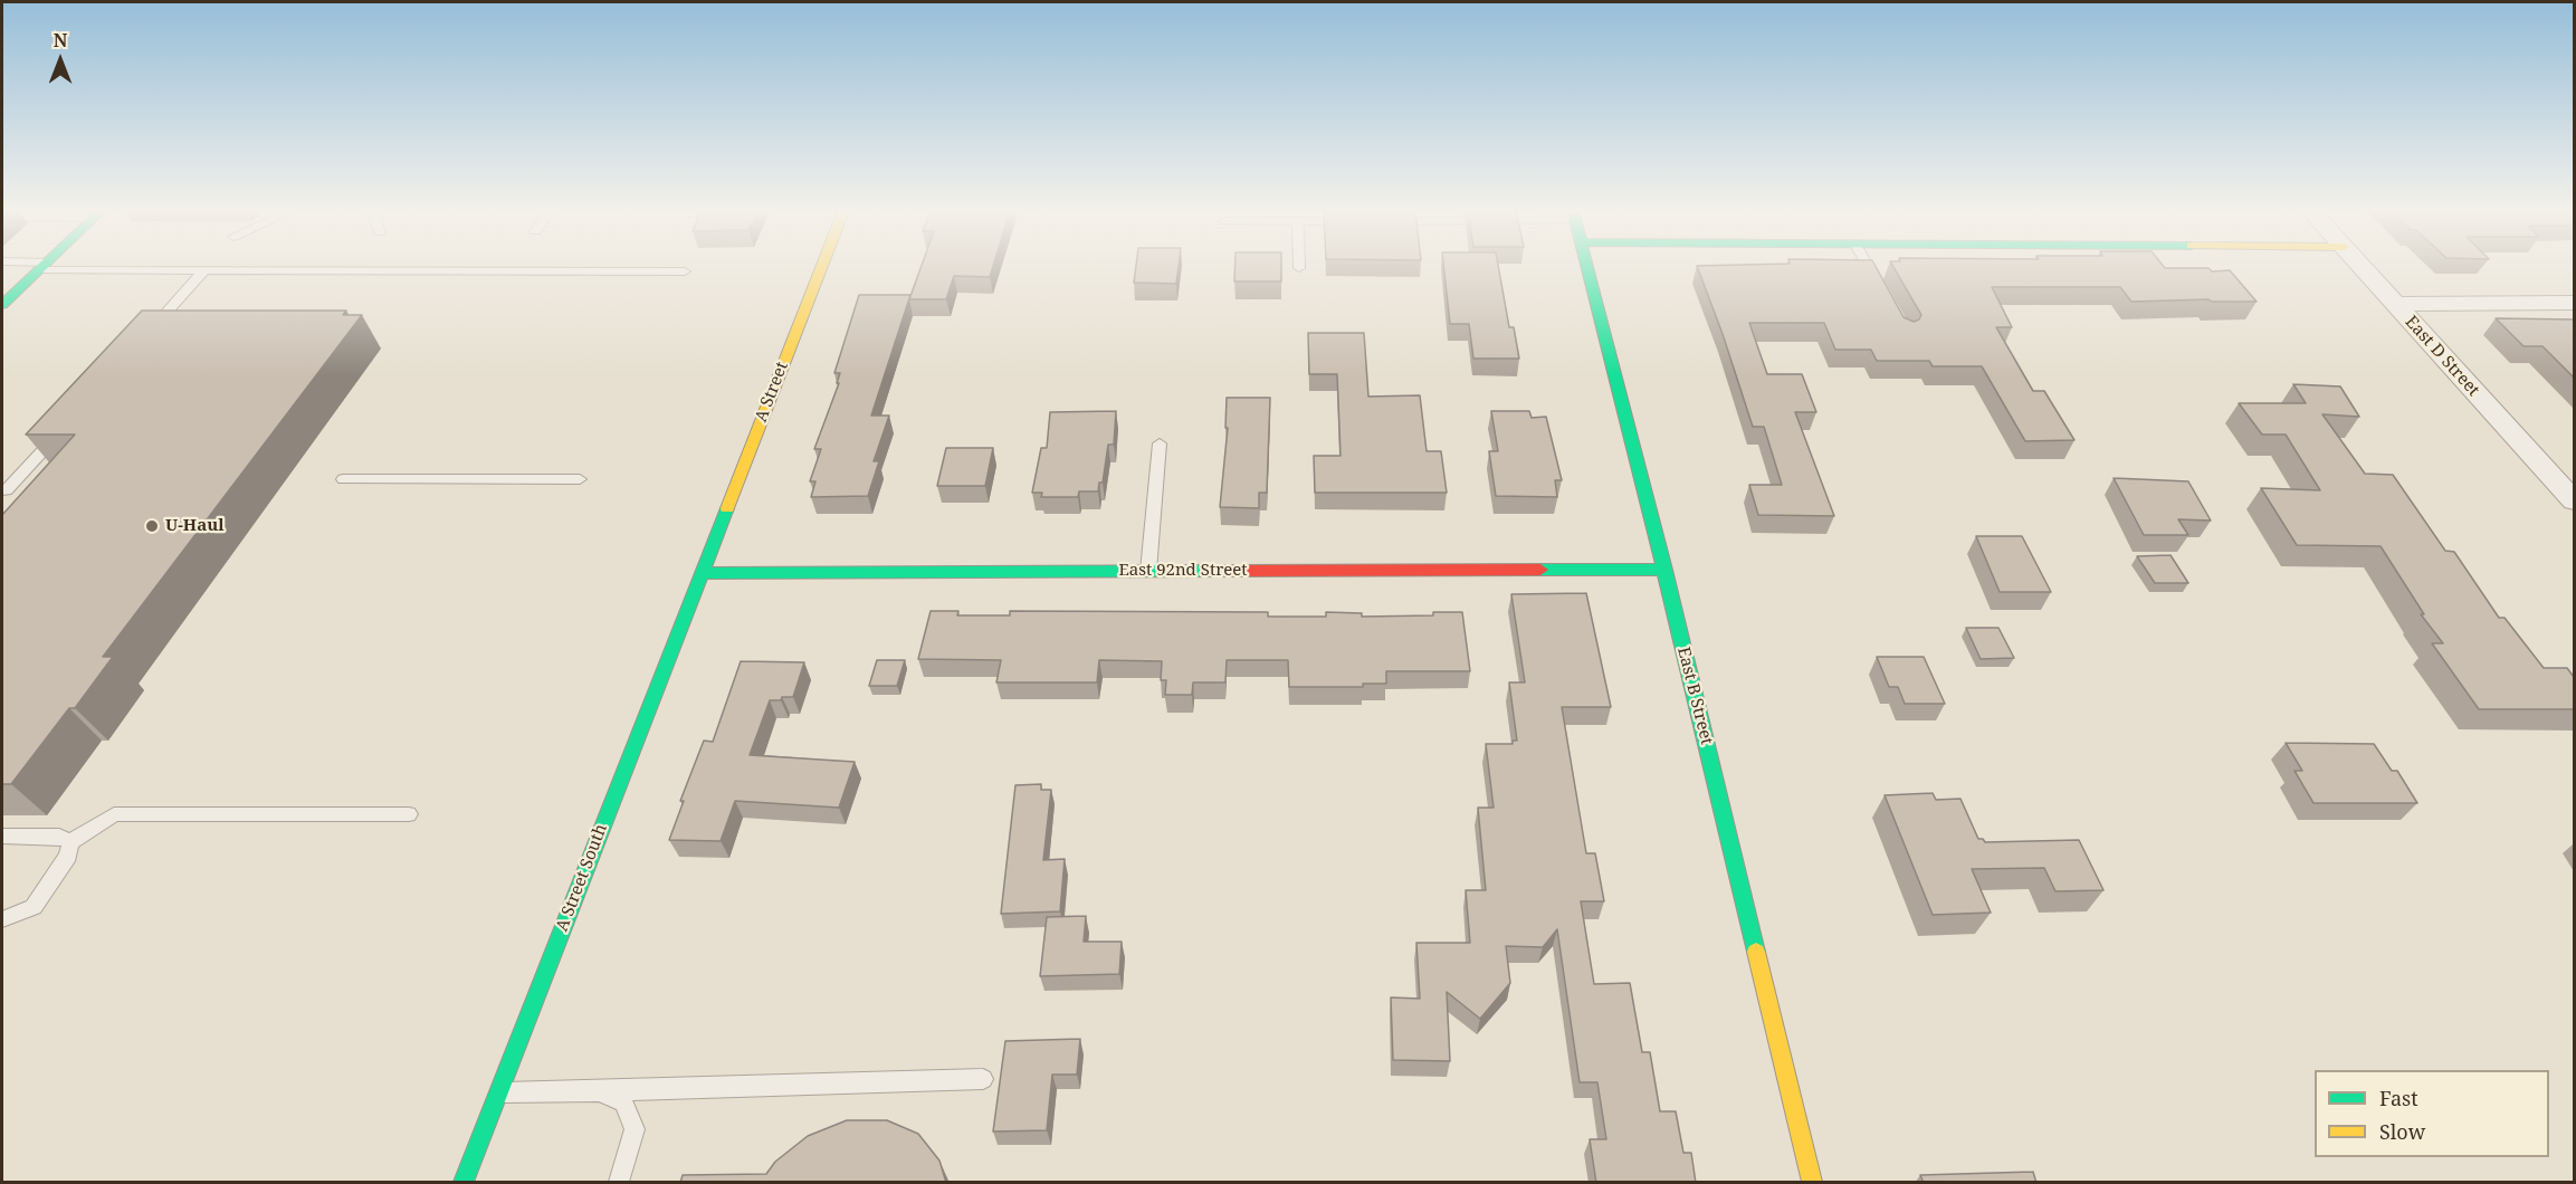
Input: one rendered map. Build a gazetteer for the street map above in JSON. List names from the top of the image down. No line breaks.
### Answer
{"streets":{"street":["East D Street","A Street","East 92nd Street","East B Street","A Street South"]},"crossings":[["A Street","East 92nd Street"],["A Street","A Street South"],["East 92nd Street","East B Street"],["East 92nd Street","A Street South"]],"places":["U-Haul"],"legend":["Fast","Slow"],"north":"top"}
